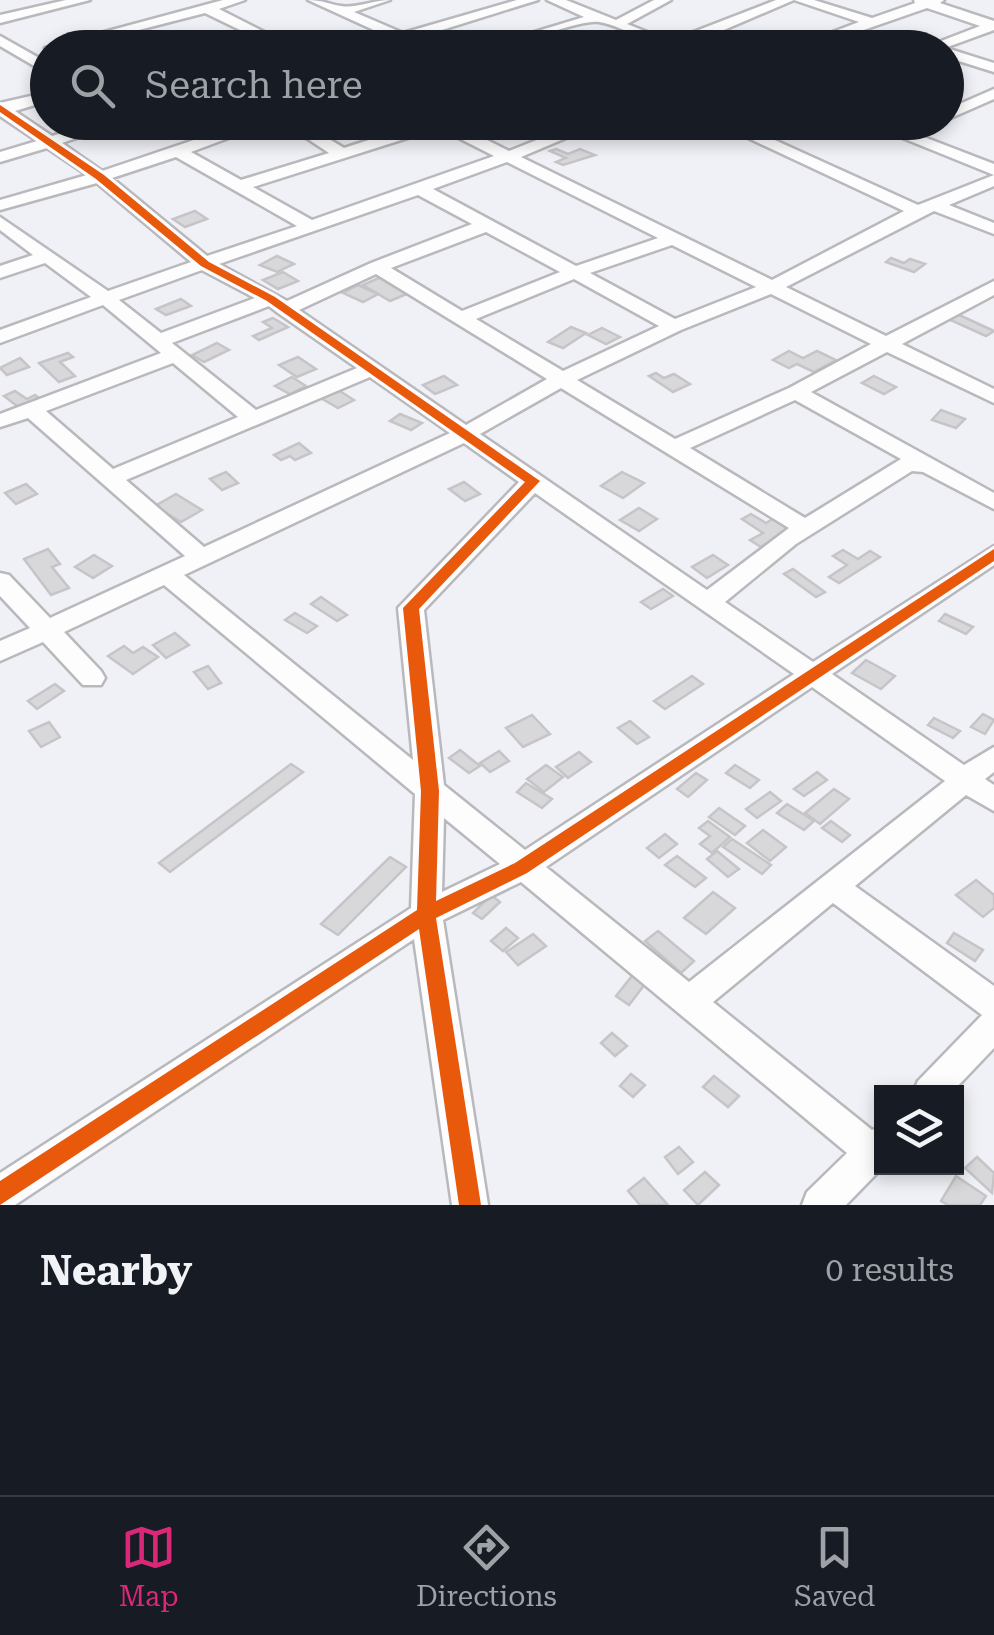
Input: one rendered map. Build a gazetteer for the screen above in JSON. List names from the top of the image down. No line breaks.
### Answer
{"page":{"search":"Search here","heading":["Nearby","0 results"],"nav":["Map","Directions","Saved"]}}
